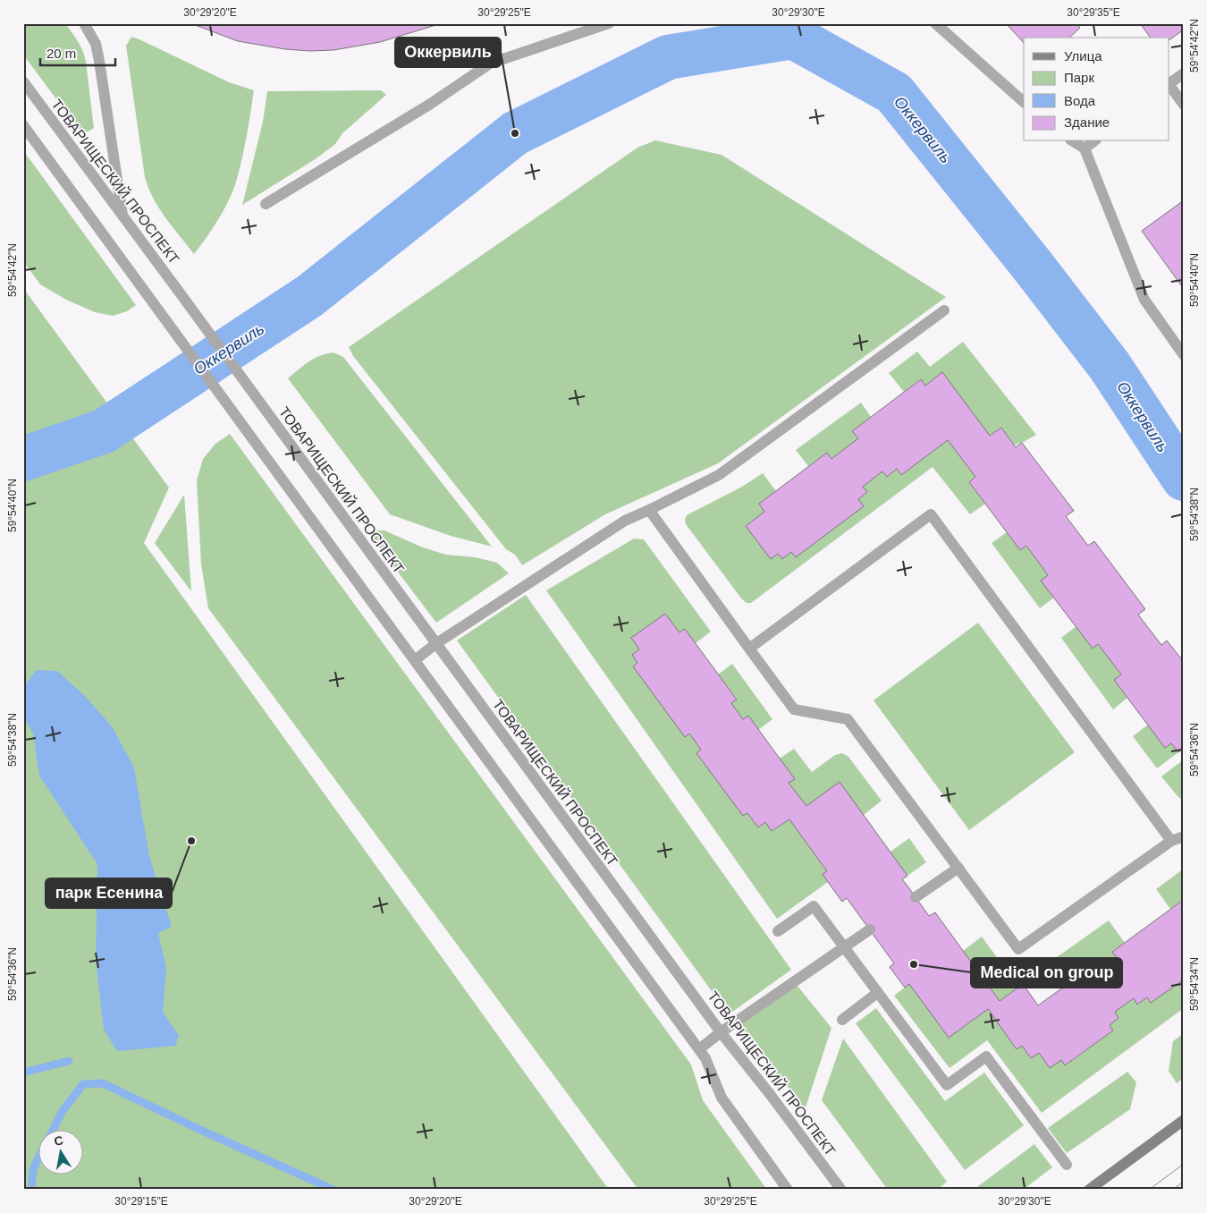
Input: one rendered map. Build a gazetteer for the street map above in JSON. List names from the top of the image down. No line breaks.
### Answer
{"streets":{"street":["ТОВАРИЩЕСКИЙ ПРОСПЕКТ"]},"water":["Оккервиль"],"places":["Оккервиль","парк Есенина","Medical on group"],"legend":["Улица","Парк","Вода","Здание"],"scale_bar":"20 m","north":"top","coordinates":["30°29'20\"E","30°29'25\"E","30°29'30\"E","30°29'35\"E","59°54'42\"N","59°54'40\"N","59°54'38\"N","59°54'36\"N","59°54'34\"N","30°29'15\"E"]}
